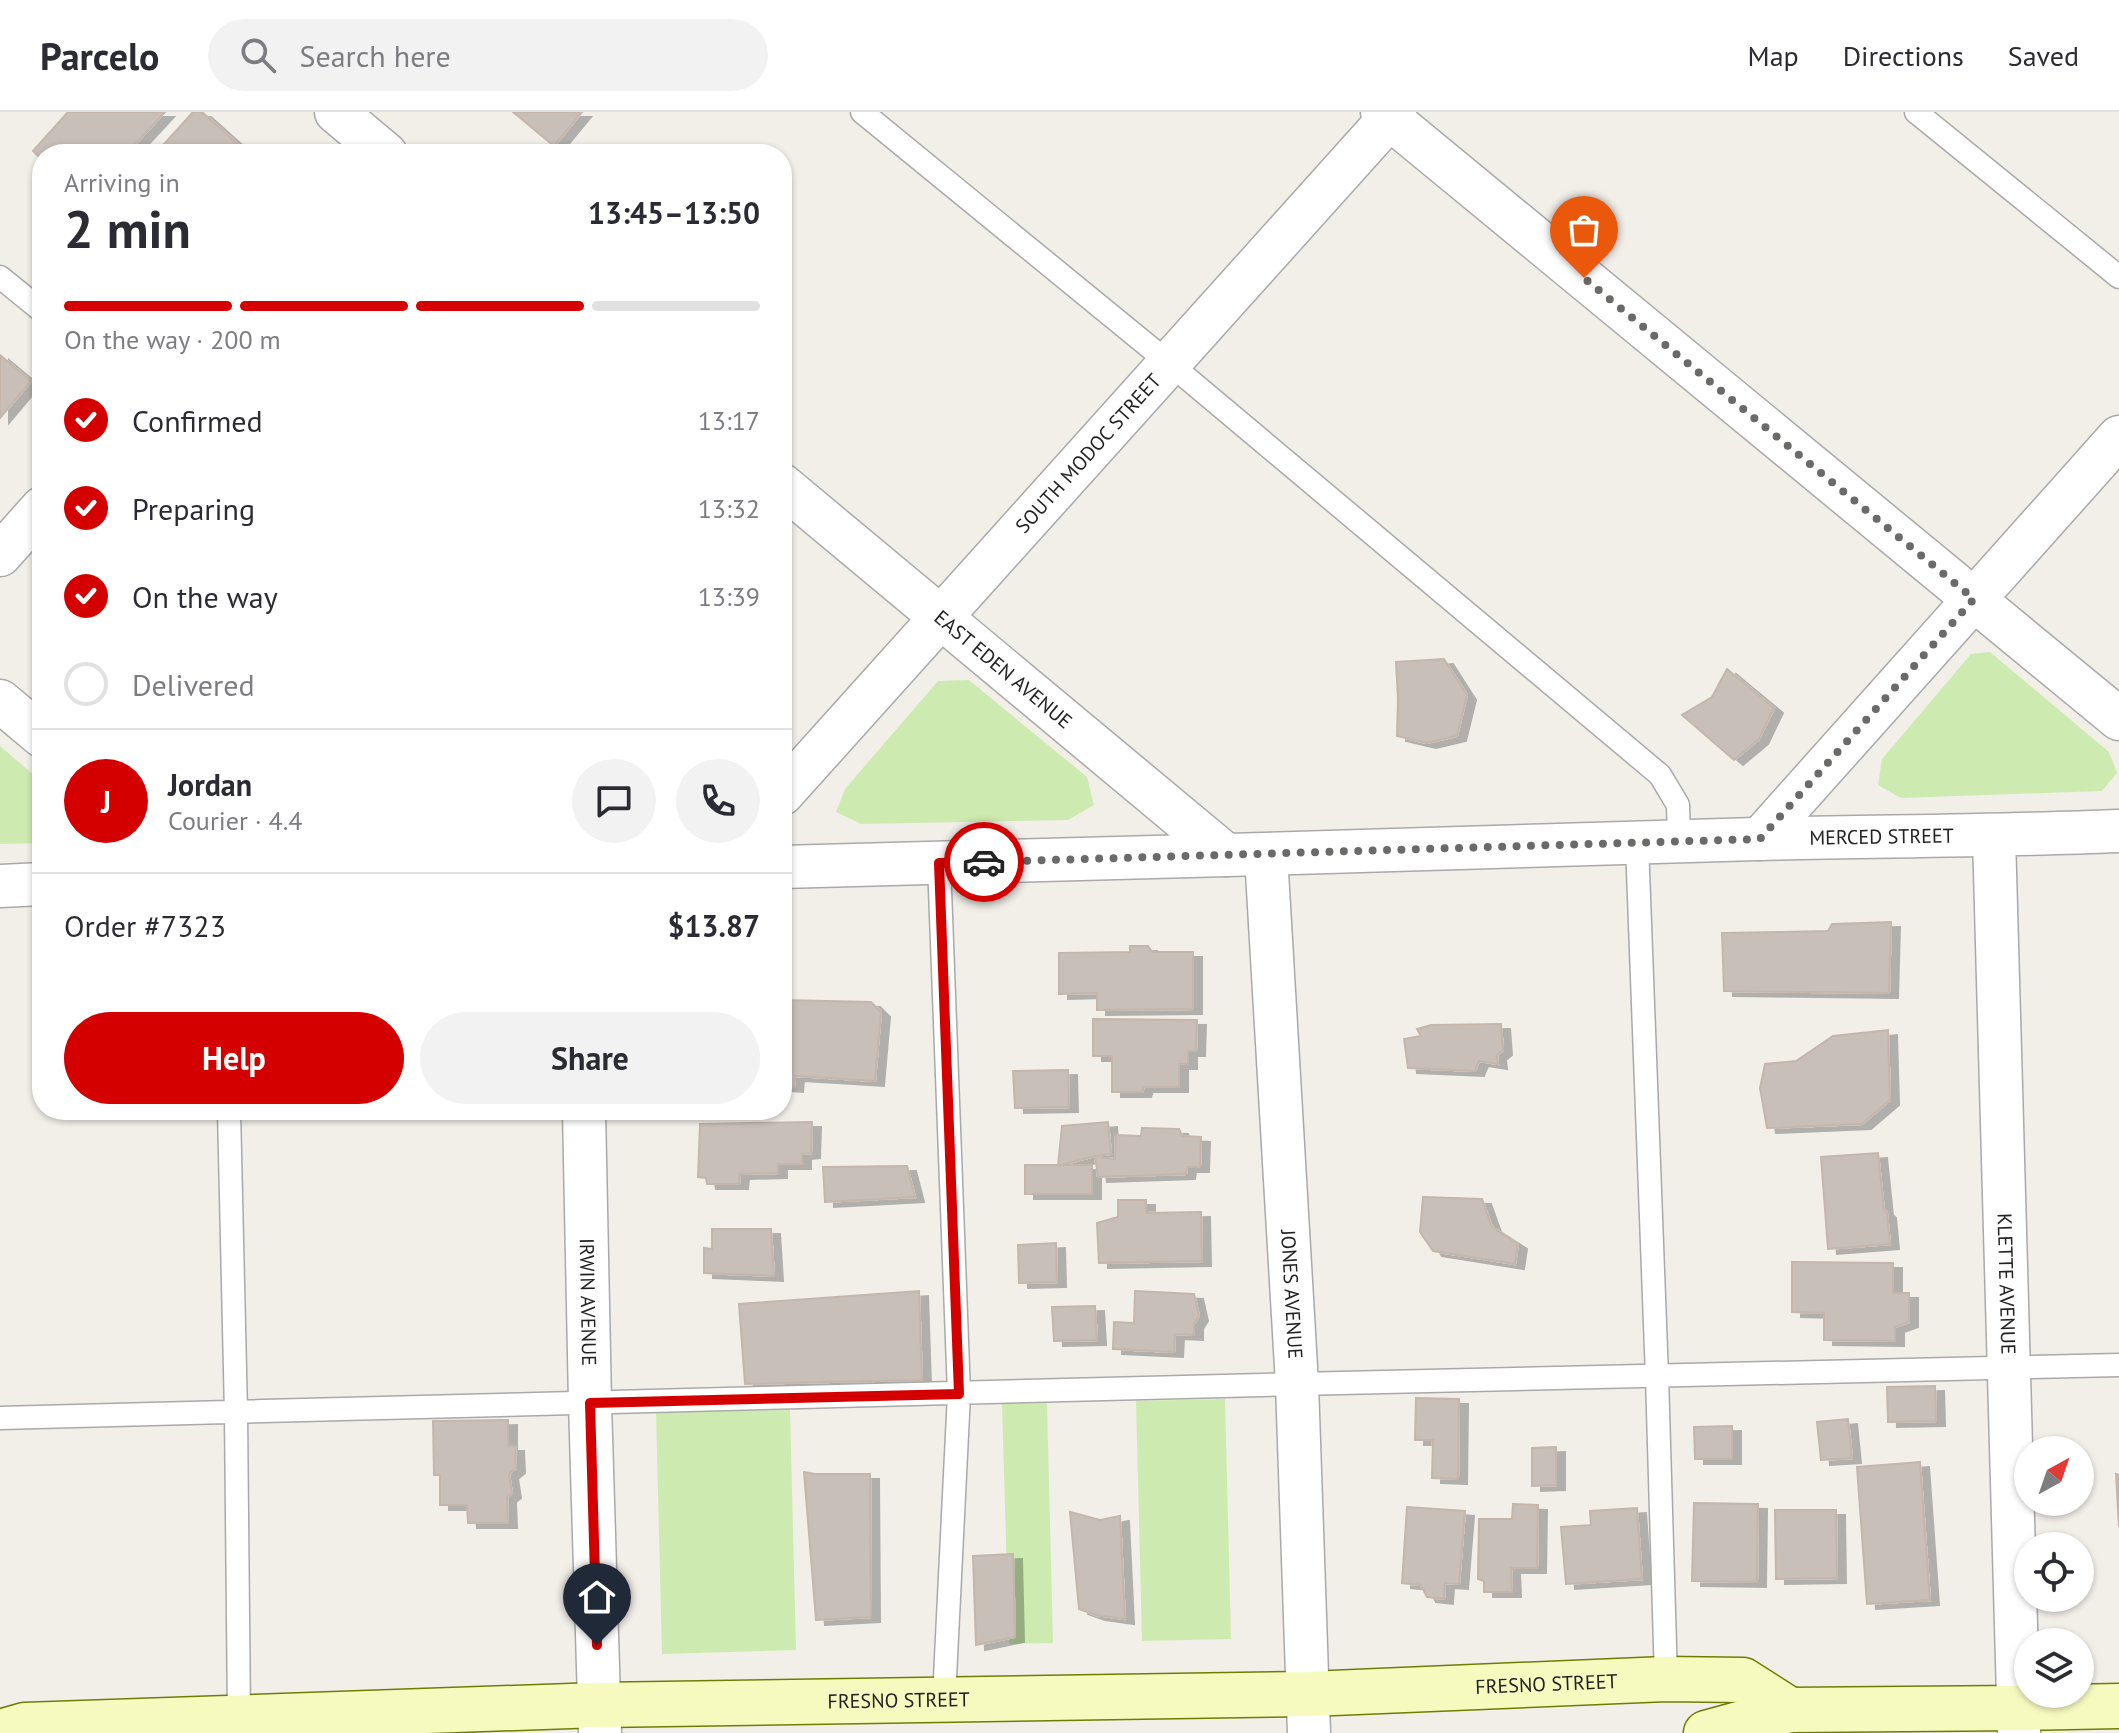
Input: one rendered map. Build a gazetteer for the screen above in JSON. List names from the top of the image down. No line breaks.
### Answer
{"streets":{"main road":["FRESNO STREET"],"street":["SOUTH MODOC STREET","EAST EDEN AVENUE","MERCED STREET","KLETTE AVENUE","JONES AVENUE","IRWIN AVENUE"]},"crossings":[["SOUTH MODOC STREET","EAST EDEN AVENUE"],["EAST EDEN AVENUE","MERCED STREET"],["EAST EDEN AVENUE","JONES AVENUE"],["MERCED STREET","KLETTE AVENUE"],["MERCED STREET","JONES AVENUE"],["JONES AVENUE","FRESNO STREET"],["IRWIN AVENUE","FRESNO STREET"]],"north":"top right","page":{"header":"Parcelo","search":"Search here","nav":["Map","Directions","Saved"],"heading":["2 min","Arriving in","13:45–13:50"],"panel":["Jordan","Courier · 4.4","Order #7323","$13.87"],"bar":"On the way · 200 m","list":[["Confirmed","13:17"],["Preparing","13:32"],["On the way","13:39"],"Delivered"],"round":"J","buttons":["Help","Share"]}}
